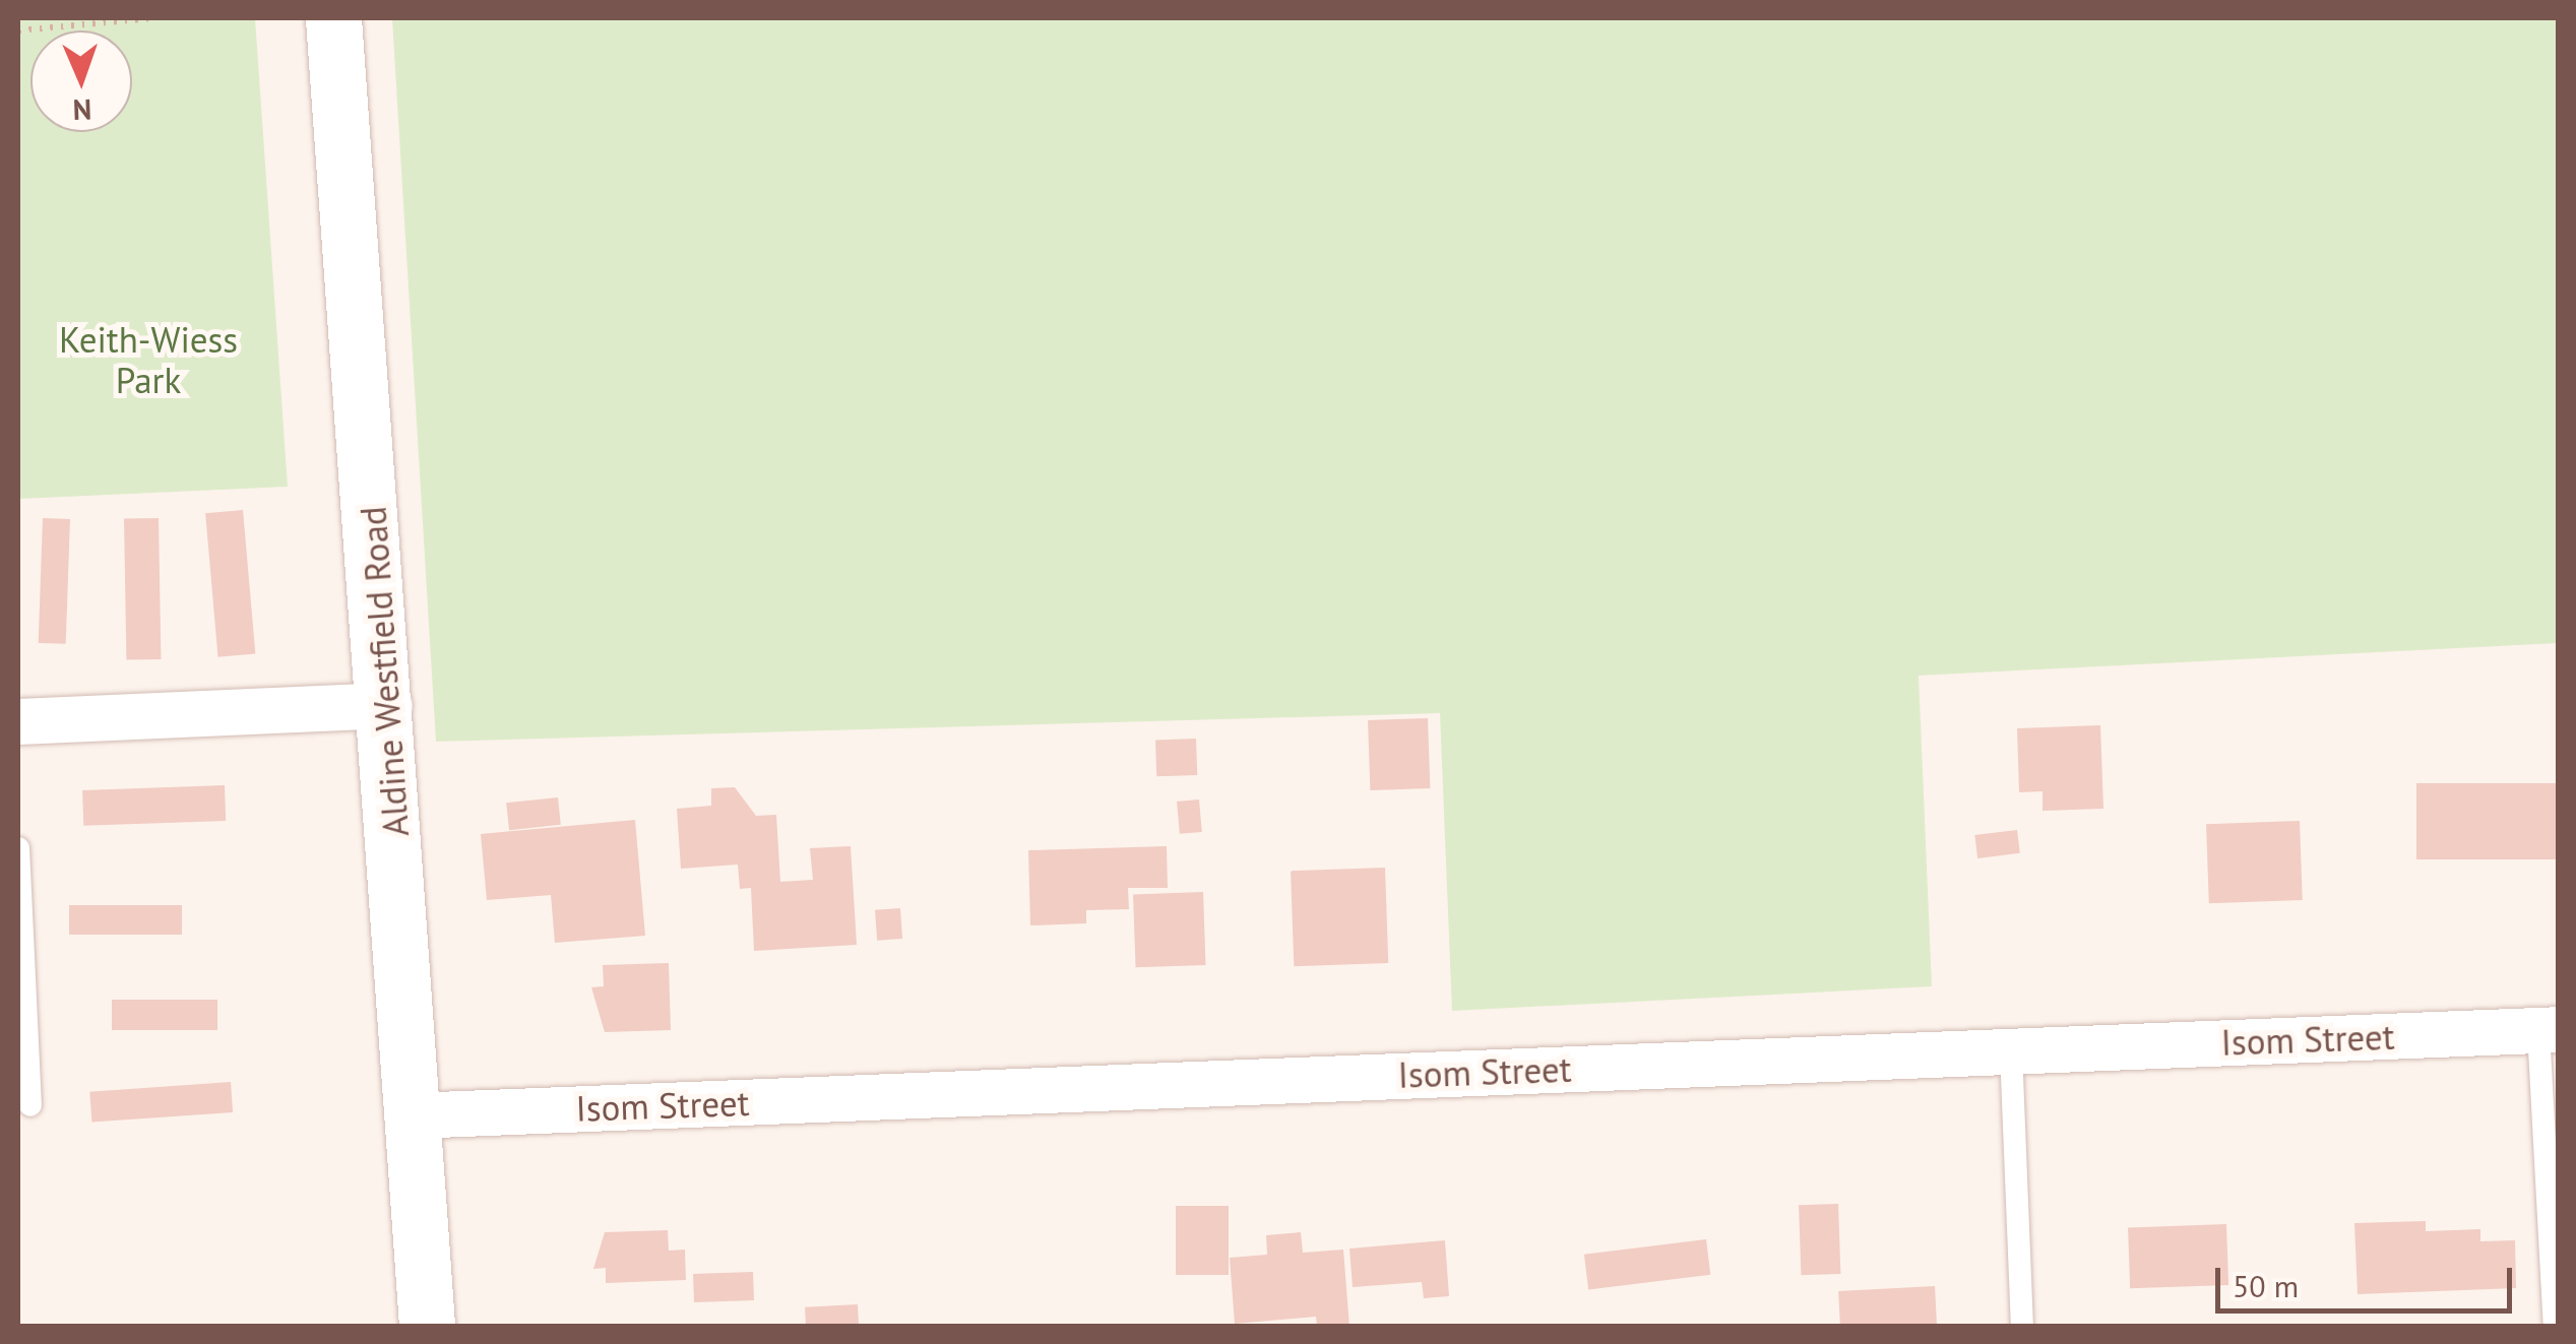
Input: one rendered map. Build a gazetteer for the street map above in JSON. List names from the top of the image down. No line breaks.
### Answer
{"streets":{"main road":["Aldine Westfield Road"],"street":["Isom Street"]},"crossings":[["Aldine Westfield Road","Isom Street"]],"parks":["Keith-Wiess Park"],"scale_bar":"50 m","north":"bottom"}
